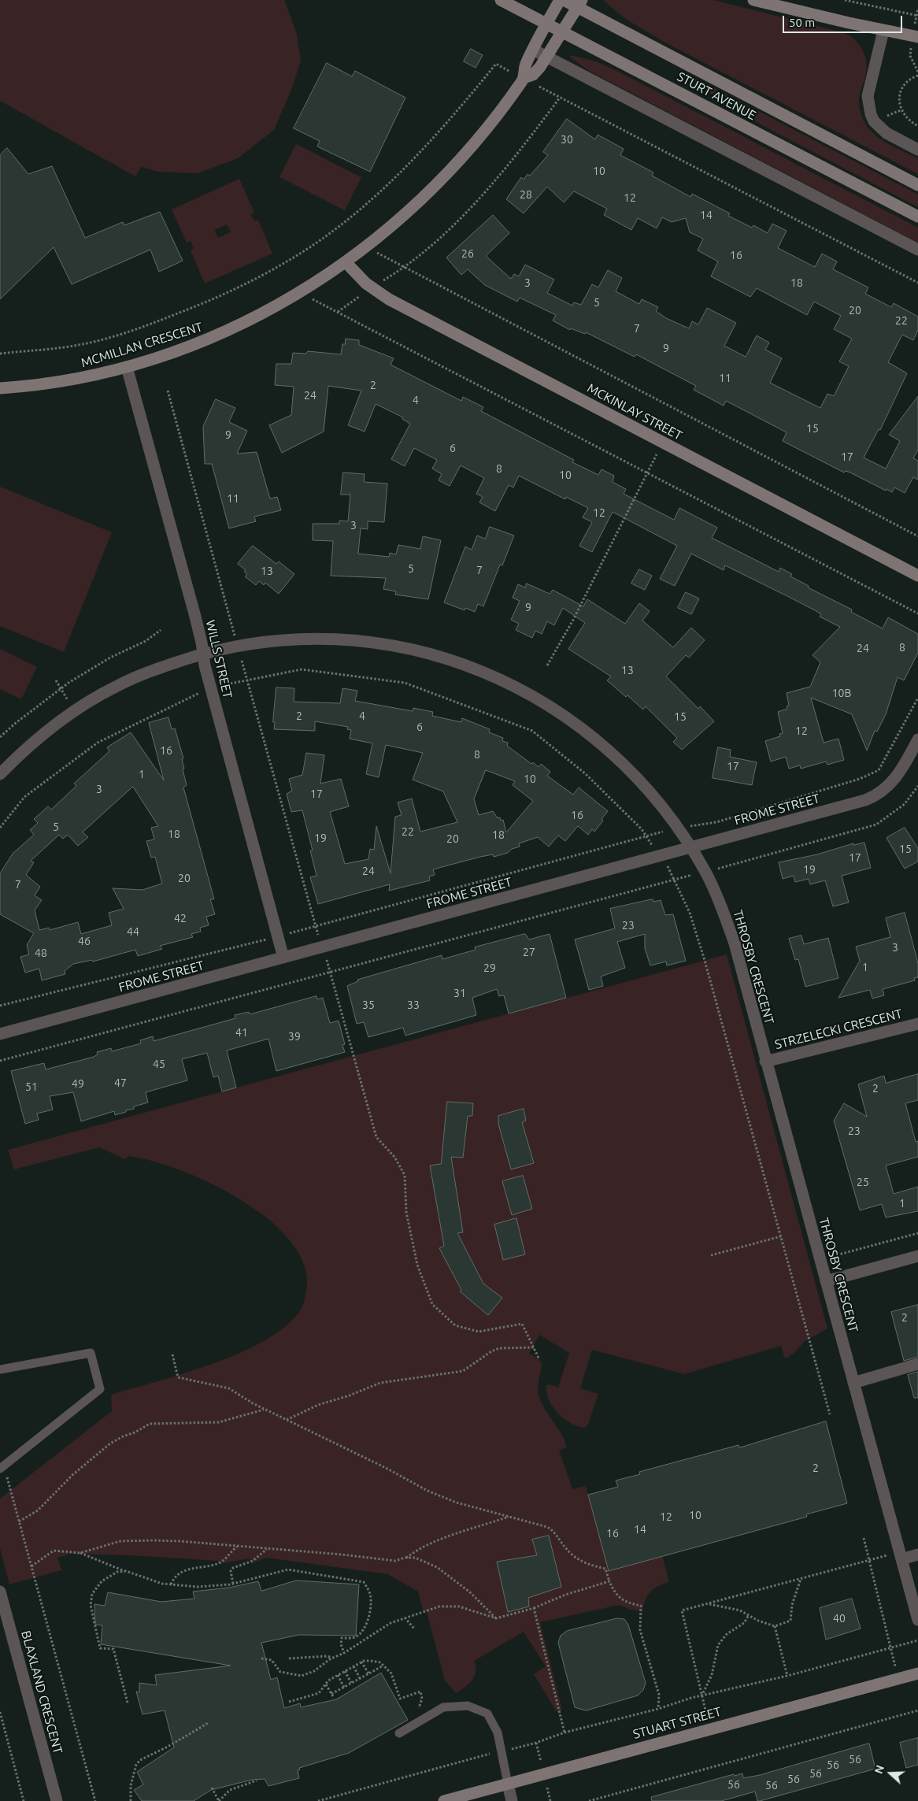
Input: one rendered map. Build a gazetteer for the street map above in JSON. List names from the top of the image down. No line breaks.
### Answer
{"streets":{"street":["STURT AVENUE","MCMILLAN CRESCENT","MCKINLAY STREET","WILLS STREET","FROME STREET","THROSBY CRESCENT","STRZELECKI CRESCENT","BLAXLAND CRESCENT","STUART STREET"]},"crossings":[["STURT AVENUE","MCMILLAN CRESCENT"],["MCMILLAN CRESCENT","MCKINLAY STREET"],["MCMILLAN CRESCENT","WILLS STREET"],["WILLS STREET","FROME STREET"],["WILLS STREET","THROSBY CRESCENT"],["FROME STREET","THROSBY CRESCENT"],["THROSBY CRESCENT","STRZELECKI CRESCENT"]],"house_numbers":["30","10","28","12","14","26","16","3","18","5","20","22","7","9","11","2","24","4","15","9","6","17","8","10","11","12","3","5","7","13","9","8","24","13","10B","2","4","15","6","12","16","8","17","1","10","3","17","16","5","22","18","18","19","20","15","17","19","24","20","7","42","23","44","46","3","27","48","1","29","31","35","33","41","39","45","47","49","51","2","23","25","1","2","2","10","12","14","16","40","56","56","56","56","56","56"],"scale_bar":"50 m","north":"left"}
